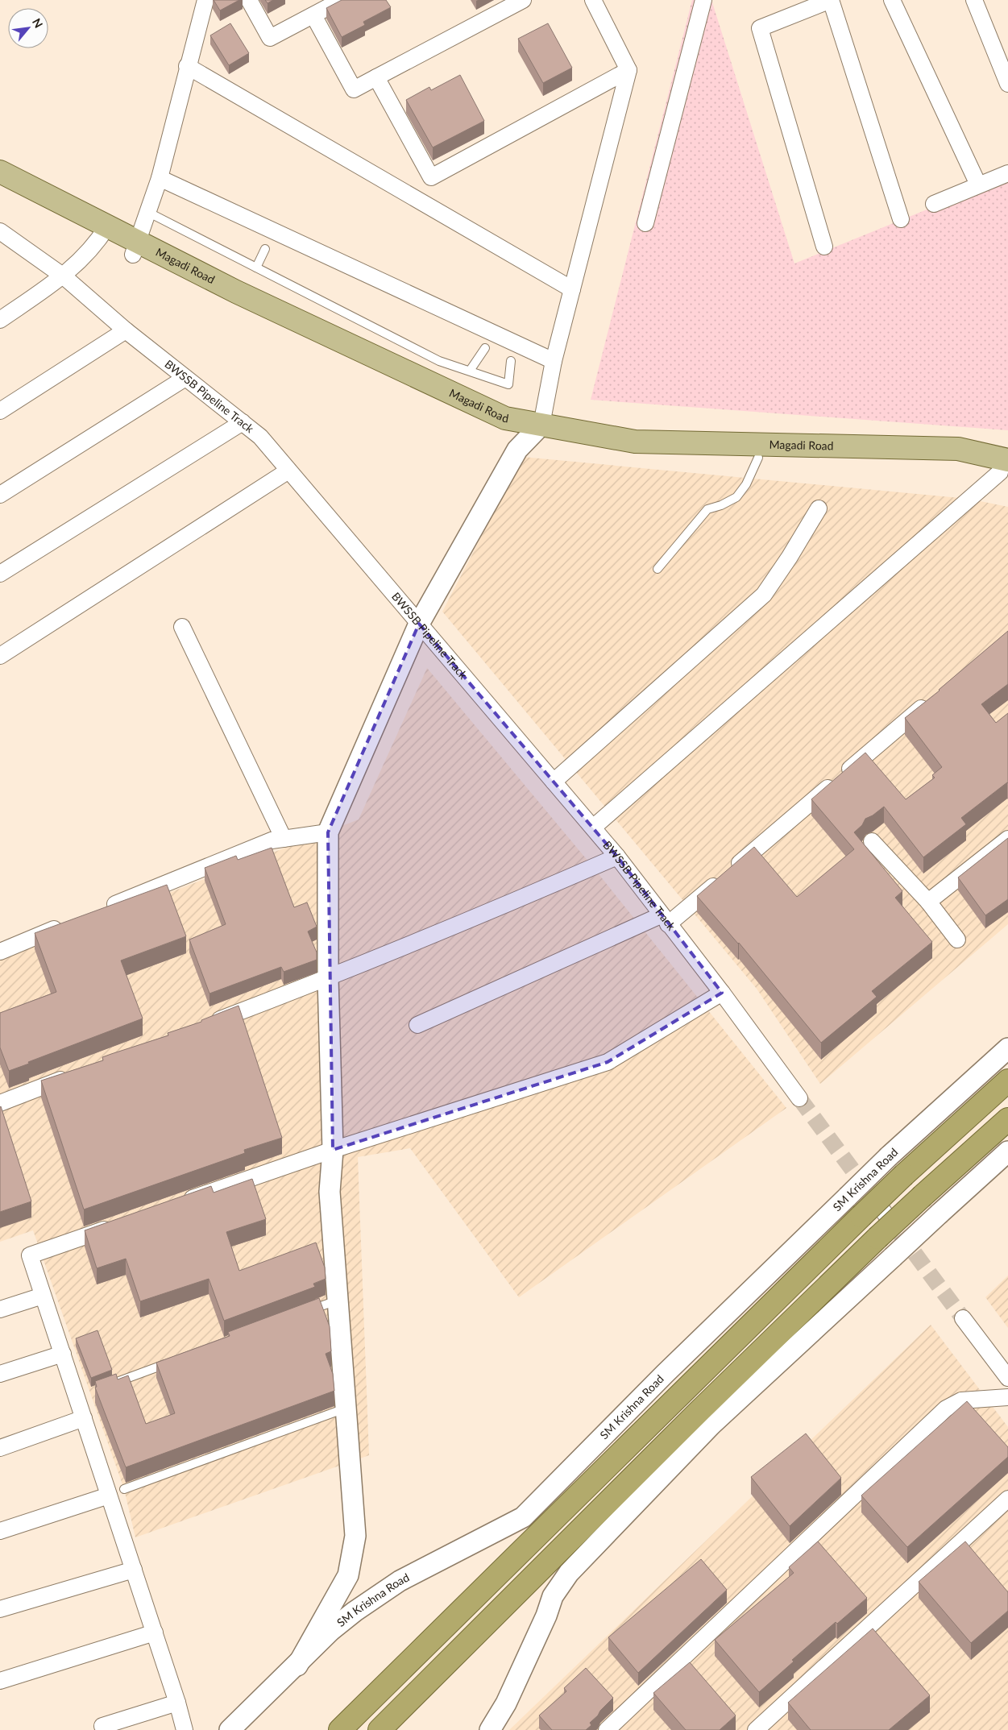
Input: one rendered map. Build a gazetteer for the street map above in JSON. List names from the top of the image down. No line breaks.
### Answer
{"streets":{"highway":["SM Krishna Road"],"main road":["Magadi Road"],"street":["BWSSB Pipeline Track"]},"north":"top right"}
